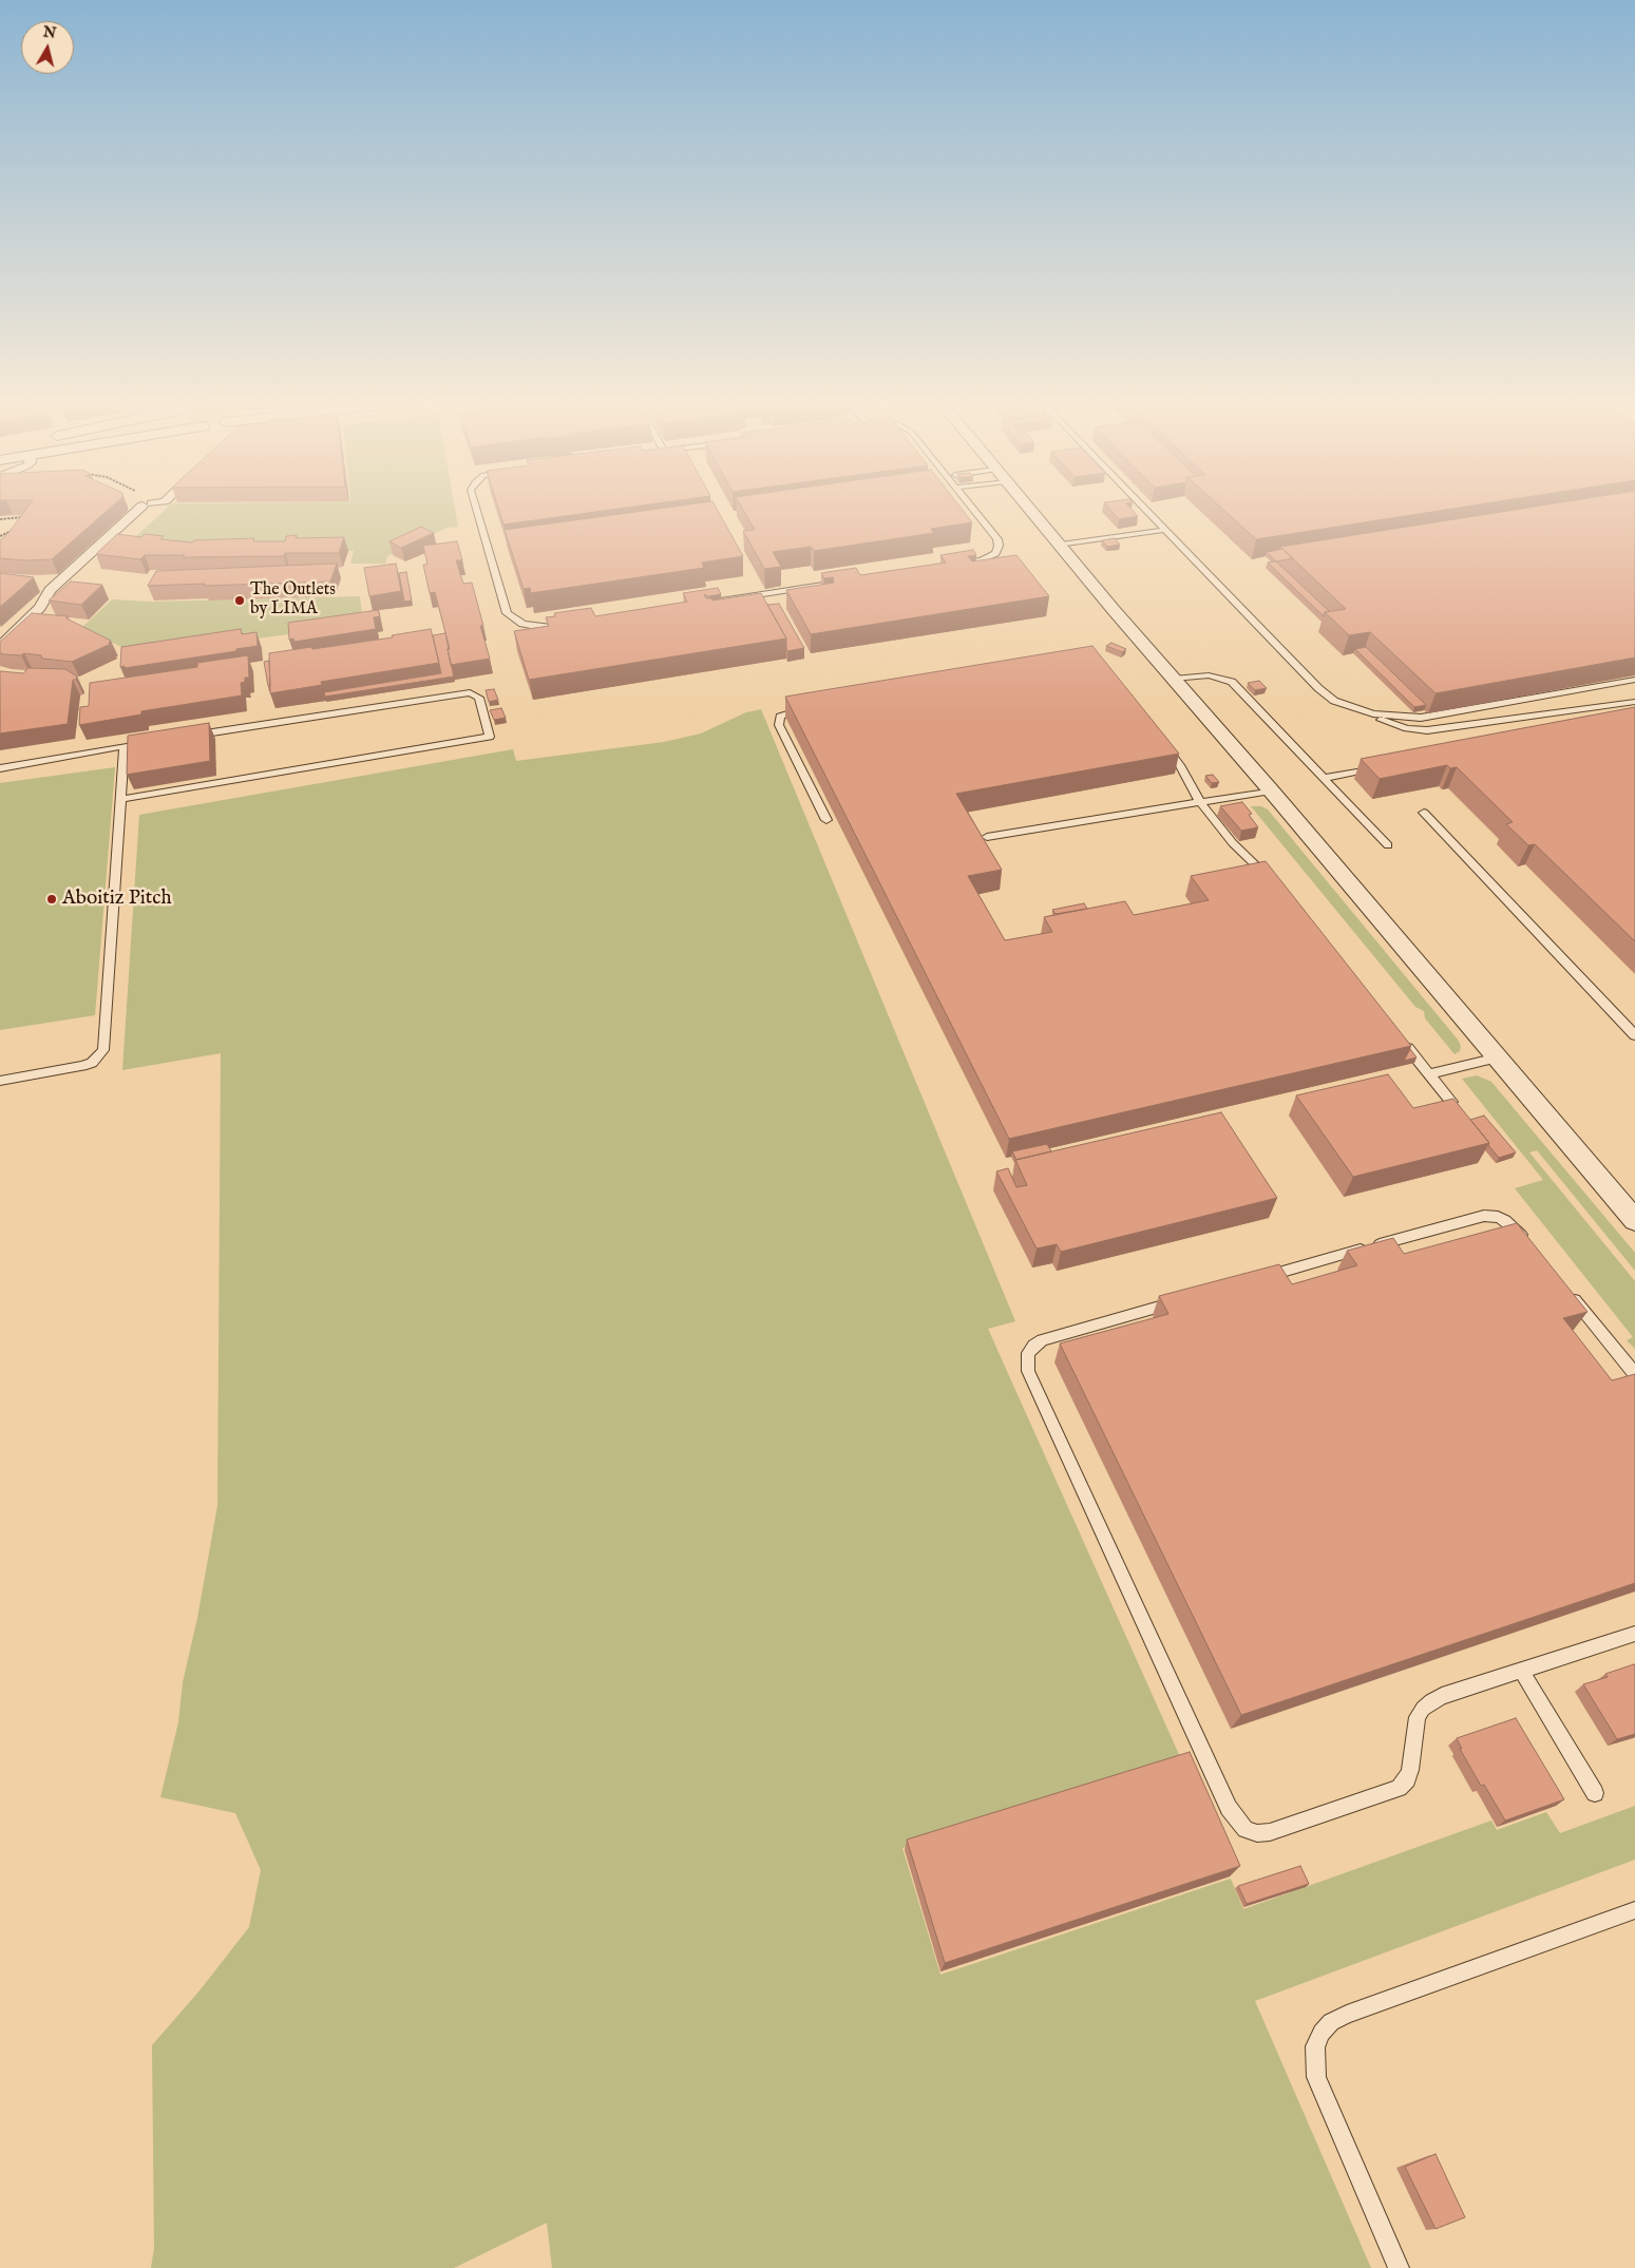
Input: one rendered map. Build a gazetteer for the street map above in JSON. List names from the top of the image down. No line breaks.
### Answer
{"places":["The Outlets by LIMA","Aboitiz Pitch"],"north":"top"}
